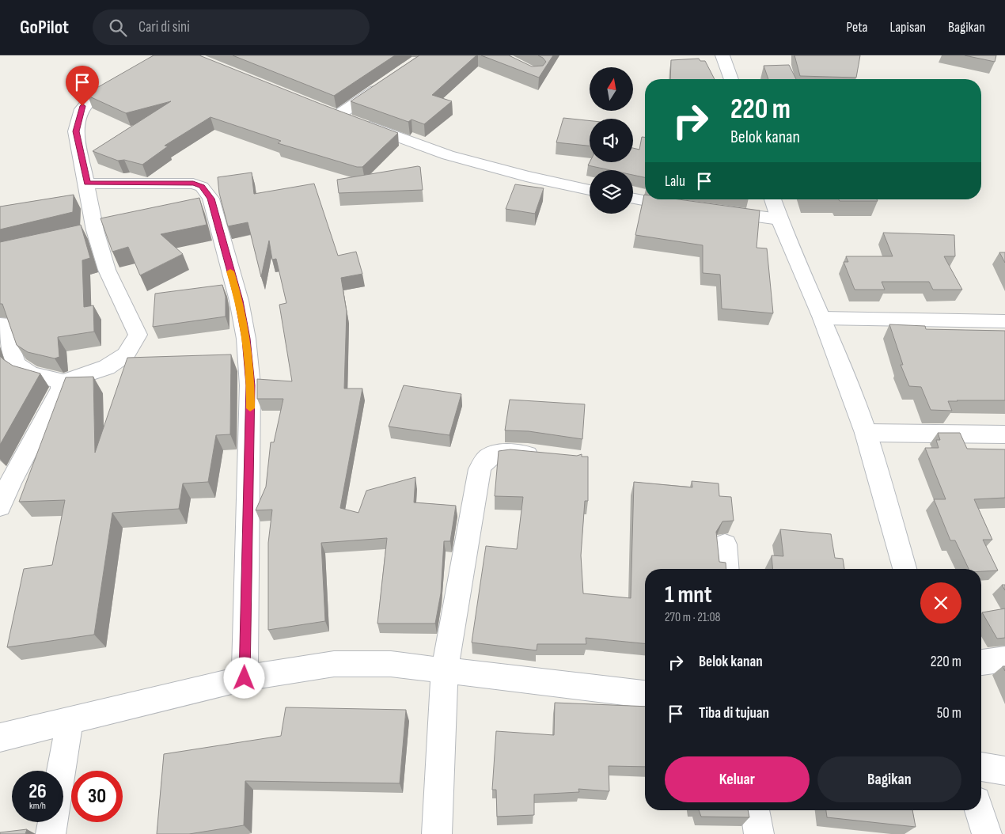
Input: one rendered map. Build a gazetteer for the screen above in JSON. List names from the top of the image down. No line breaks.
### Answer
{"north":"top","page":{"header":"GoPilot","search":"Cari di sini","nav":["Peta","Lapisan","Bagikan"],"turn":["220 m","Belok kanan"],"then":"Lalu","heading":["1 mnt","270 m · 21:08"],"list":[{"name":"Belok kanan","value":"220 m"},{"name":"Tiba di tujuan","value":"50 m"}],"buttons":["Keluar","Bagikan"],"speed":"26 km/h","limit":"30"}}
